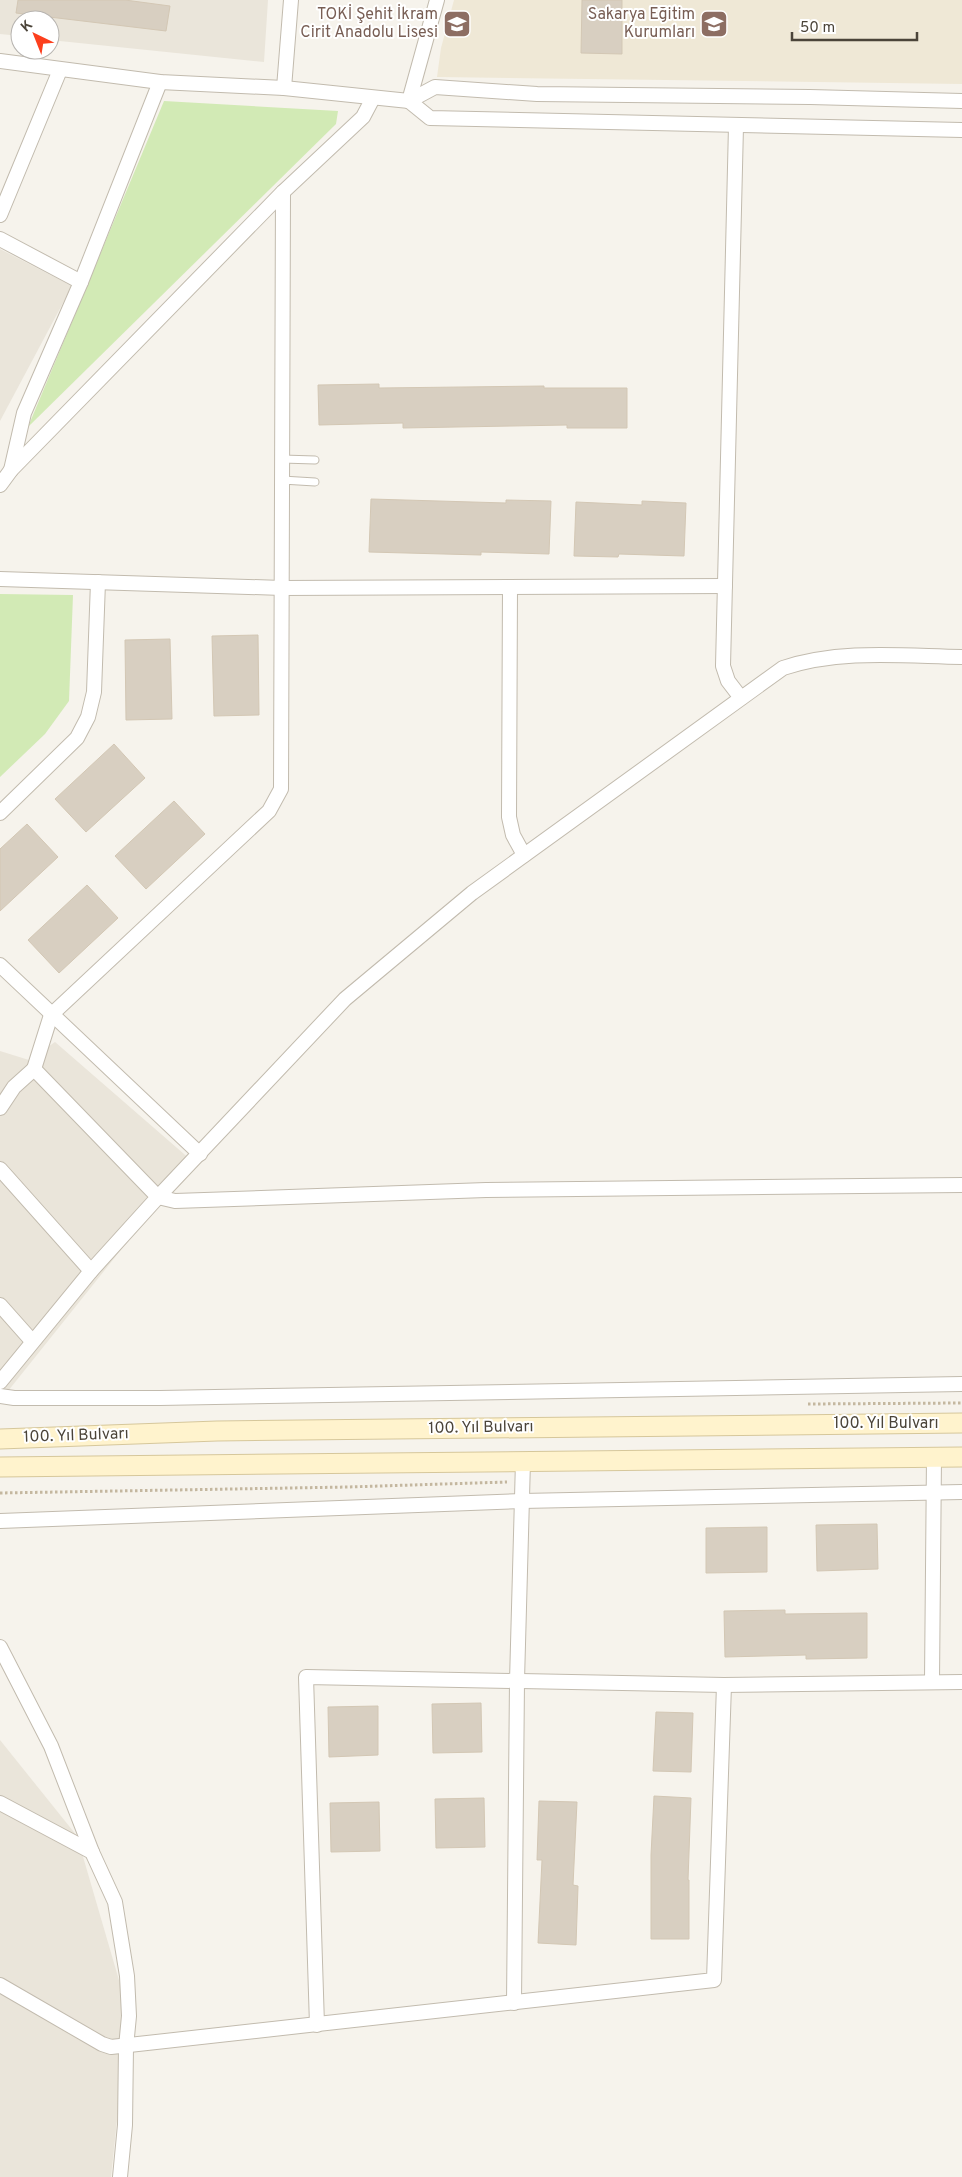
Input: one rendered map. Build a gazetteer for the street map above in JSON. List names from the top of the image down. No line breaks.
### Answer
{"streets":{"main road":["100. Yıl Bulvarı"]},"places":{"school or university":["TOKİ Şehit İkram Cirit Anadolu Lisesi","Sakarya Eğitim Kurumları"]},"scale_bar":"50 m","north":"top left"}
